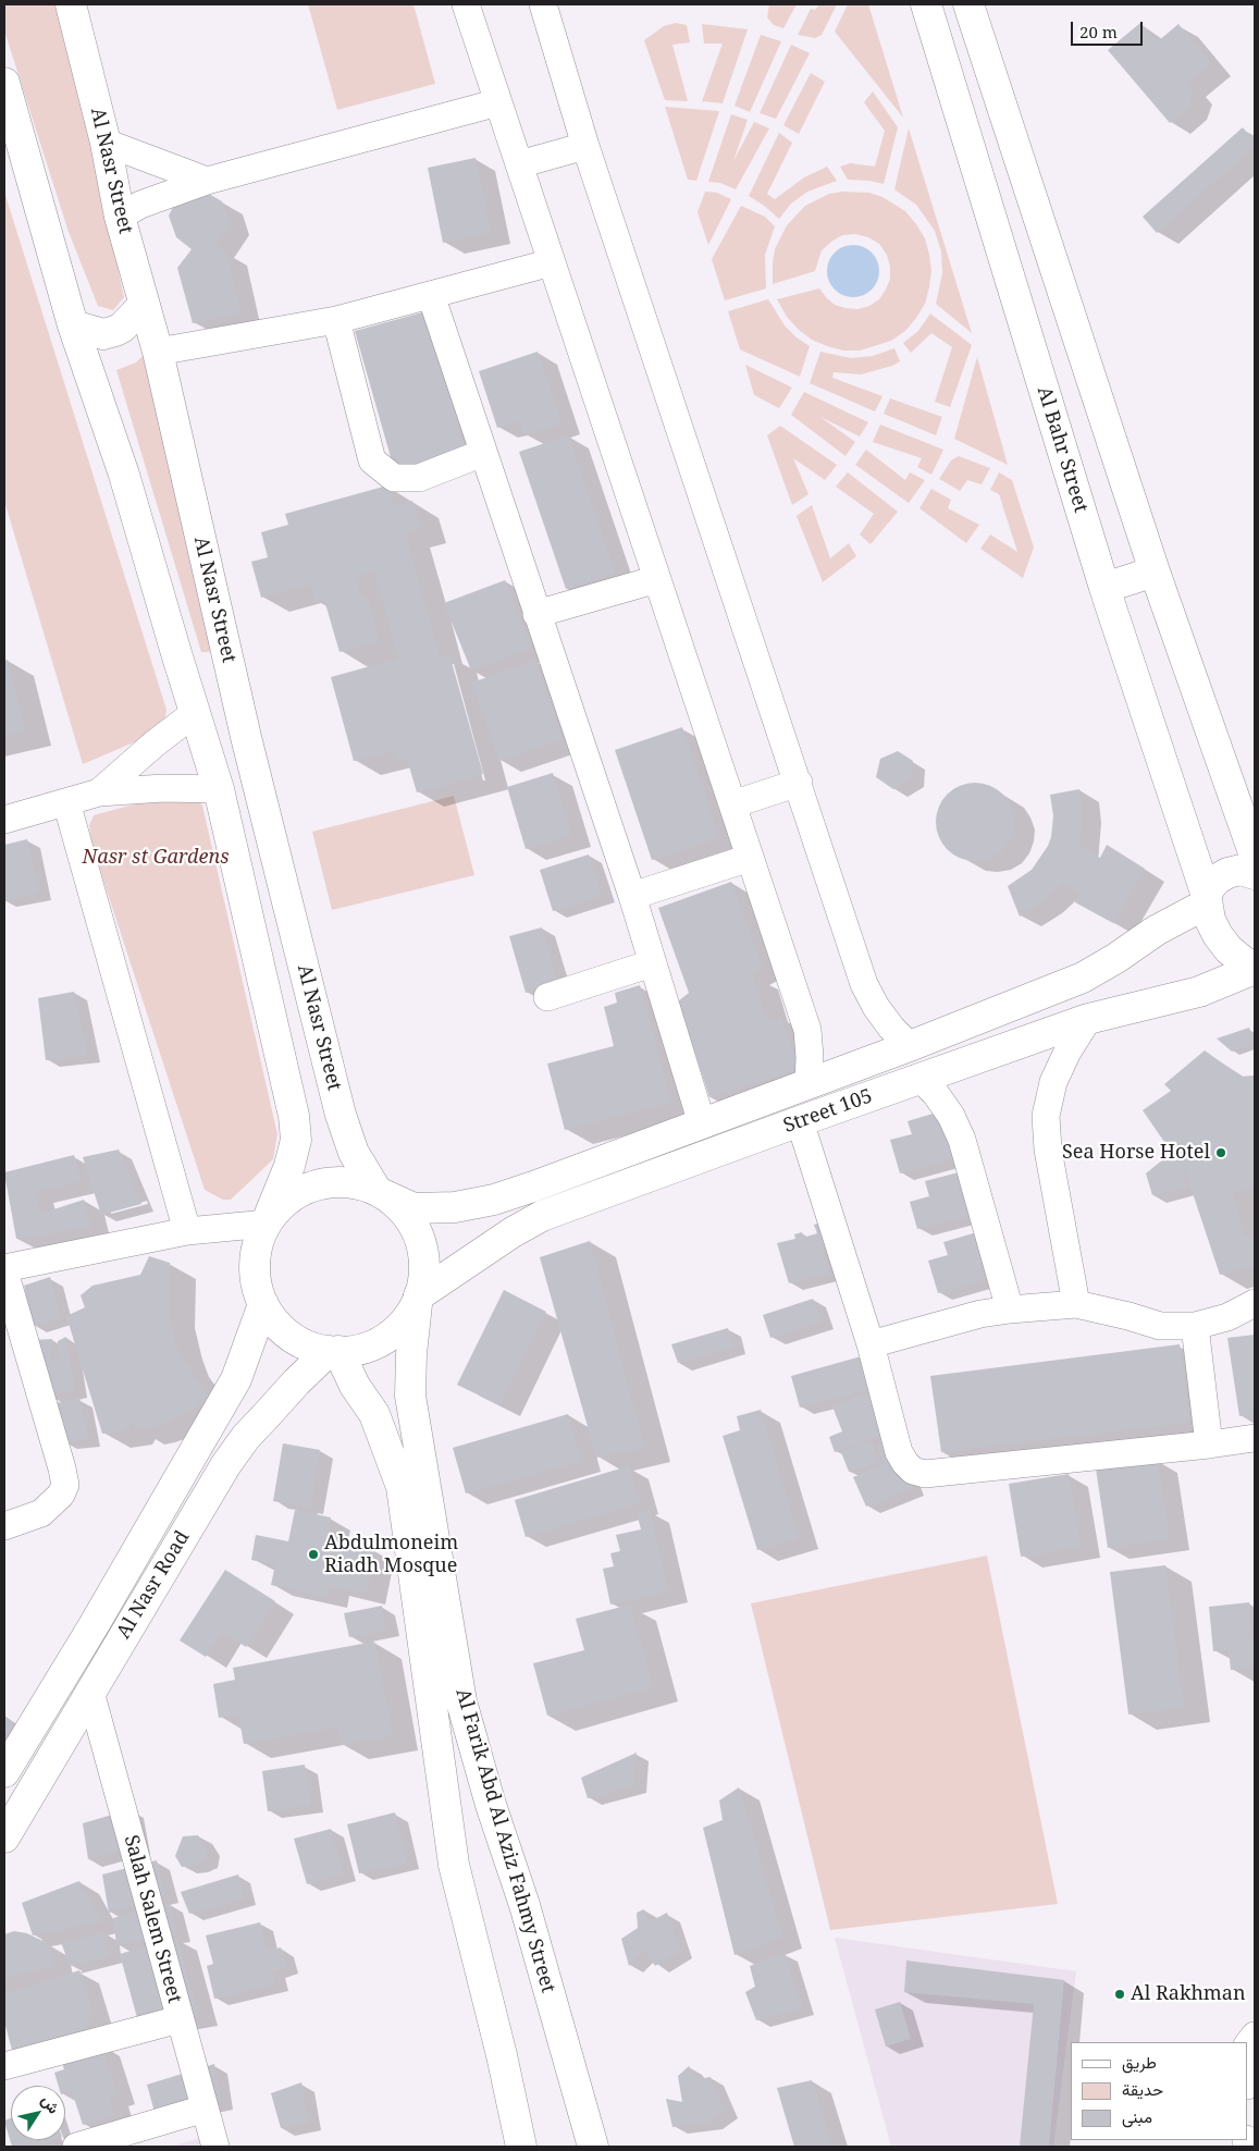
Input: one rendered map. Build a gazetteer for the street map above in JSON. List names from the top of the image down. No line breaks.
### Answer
{"streets":{"main road":["Al Nasr Street","Al Bahr Street","Street 105","Al Nasr Road","Al Farik Abd Al Aziz Fahmy Street"],"street":["Salah Salem Street"]},"crossings":[["Al Nasr Street","Street 105"],["Al Nasr Street","Al Nasr Road"],["Al Nasr Street","Al Farik Abd Al Aziz Fahmy Street"],["Al Bahr Street","Street 105"],["Street 105","Al Nasr Road"],["Street 105","Al Farik Abd Al Aziz Fahmy Street"],["Al Nasr Road","Al Farik Abd Al Aziz Fahmy Street"],["Al Nasr Road","Salah Salem Street"]],"parks":["Nasr st Gardens"],"places":["Sea Horse Hotel","Abdulmoneim Riadh Mosque","Al Rakhman"],"legend":["طريق","حديقة","مبنى"],"scale_bar":"20 m","north":"top right"}
